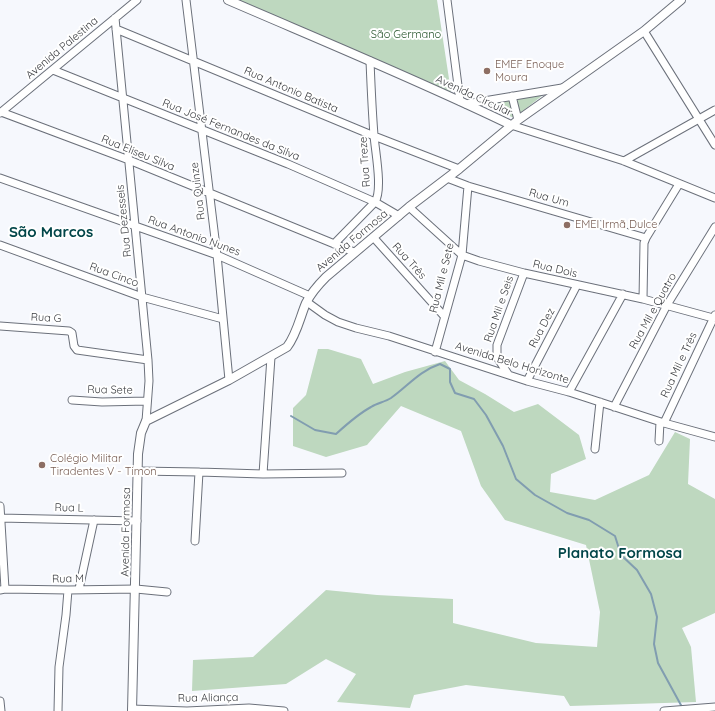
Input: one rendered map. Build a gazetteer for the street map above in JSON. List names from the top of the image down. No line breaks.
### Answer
{"streets":{"main road":["Avenida Circular","Avenida Formosa"],"street":["Avenida Palestina","Rua Antonio Batista","Rua José Fernandes da Silva","Rua Eliseu Silva","Rua Treze","Rua Quinze","Rua Um","Rua Dezesseis","Rua Antonio Nunes","Rua Três","Rua Dois","Rua Cinco","Rua Mil e Sete","Rua Mil e Seis","Rua Mil e Quatro","Rua G","Rua Dez","Avenida Belo Horizonte","Rua Mil e Três","Rua Sete","Rua L","Rua M","Rua Aliança"]},"crossings":[["Avenida Palestina","Rua José Fernandes da Silva"],["Avenida Palestina","Rua Eliseu Silva"],["Avenida Palestina","Rua Dezesseis"],["Rua Antonio Batista","Rua Treze"],["Rua Antonio Batista","Rua Quinze"],["Rua Antonio Batista","Rua Dezesseis"],["Rua Antonio Batista","Avenida Formosa"],["Avenida Circular","Rua Treze"],["Avenida Circular","Avenida Formosa"],["Rua José Fernandes da Silva","Rua Treze"],["Rua José Fernandes da Silva","Rua Quinze"],["Rua José Fernandes da Silva","Rua Dezesseis"],["Rua José Fernandes da Silva","Avenida Formosa"],["Rua Eliseu Silva","Rua Treze"],["Rua Eliseu Silva","Rua Quinze"],["Rua Eliseu Silva","Rua Dezesseis"],["Rua Eliseu Silva","Avenida Formosa"],["Rua Quinze","Rua Antonio Nunes"],["Rua Quinze","Avenida Formosa"],["Rua Quinze","Rua Cinco"],["Rua Um","Avenida Formosa"],["Rua Um","Rua Mil e Sete"],["Rua Dezesseis","Rua Antonio Nunes"],["Rua Dezesseis","Avenida Formosa"],["Rua Dezesseis","Rua Cinco"],["Rua Dezesseis","Rua G"],["Rua Dezesseis","Rua Sete"],["Rua Antonio Nunes","Avenida Formosa"],["Rua Antonio Nunes","Avenida Belo Horizonte"],["Avenida Formosa","Rua Três"],["Avenida Formosa","Rua Dois"],["Avenida Formosa","Avenida Belo Horizonte"],["Avenida Formosa","Rua L"],["Avenida Formosa","Rua M"],["Avenida Formosa","Rua Aliança"],["Rua Três","Rua Mil e Sete"],["Rua Dois","Rua Mil e Sete"],["Rua Dois","Rua Mil e Seis"],["Rua Dois","Rua Mil e Quatro"],["Rua Dois","Rua Dez"],["Rua Dois","Rua Mil e Três"],["Rua Mil e Sete","Avenida Belo Horizonte"],["Rua Mil e Seis","Avenida Belo Horizonte"],["Rua Mil e Quatro","Avenida Belo Horizonte"],["Rua Dez","Avenida Belo Horizonte"],["Avenida Belo Horizonte","Rua Mil e Três"]],"districts":["São Marcos","Planato Formosa"],"parks":["São Germano"],"places":["EMEF Enoque Moura","EMEI Irmã Dulce","Colégio Militar Tiradentes V - Timon"]}
